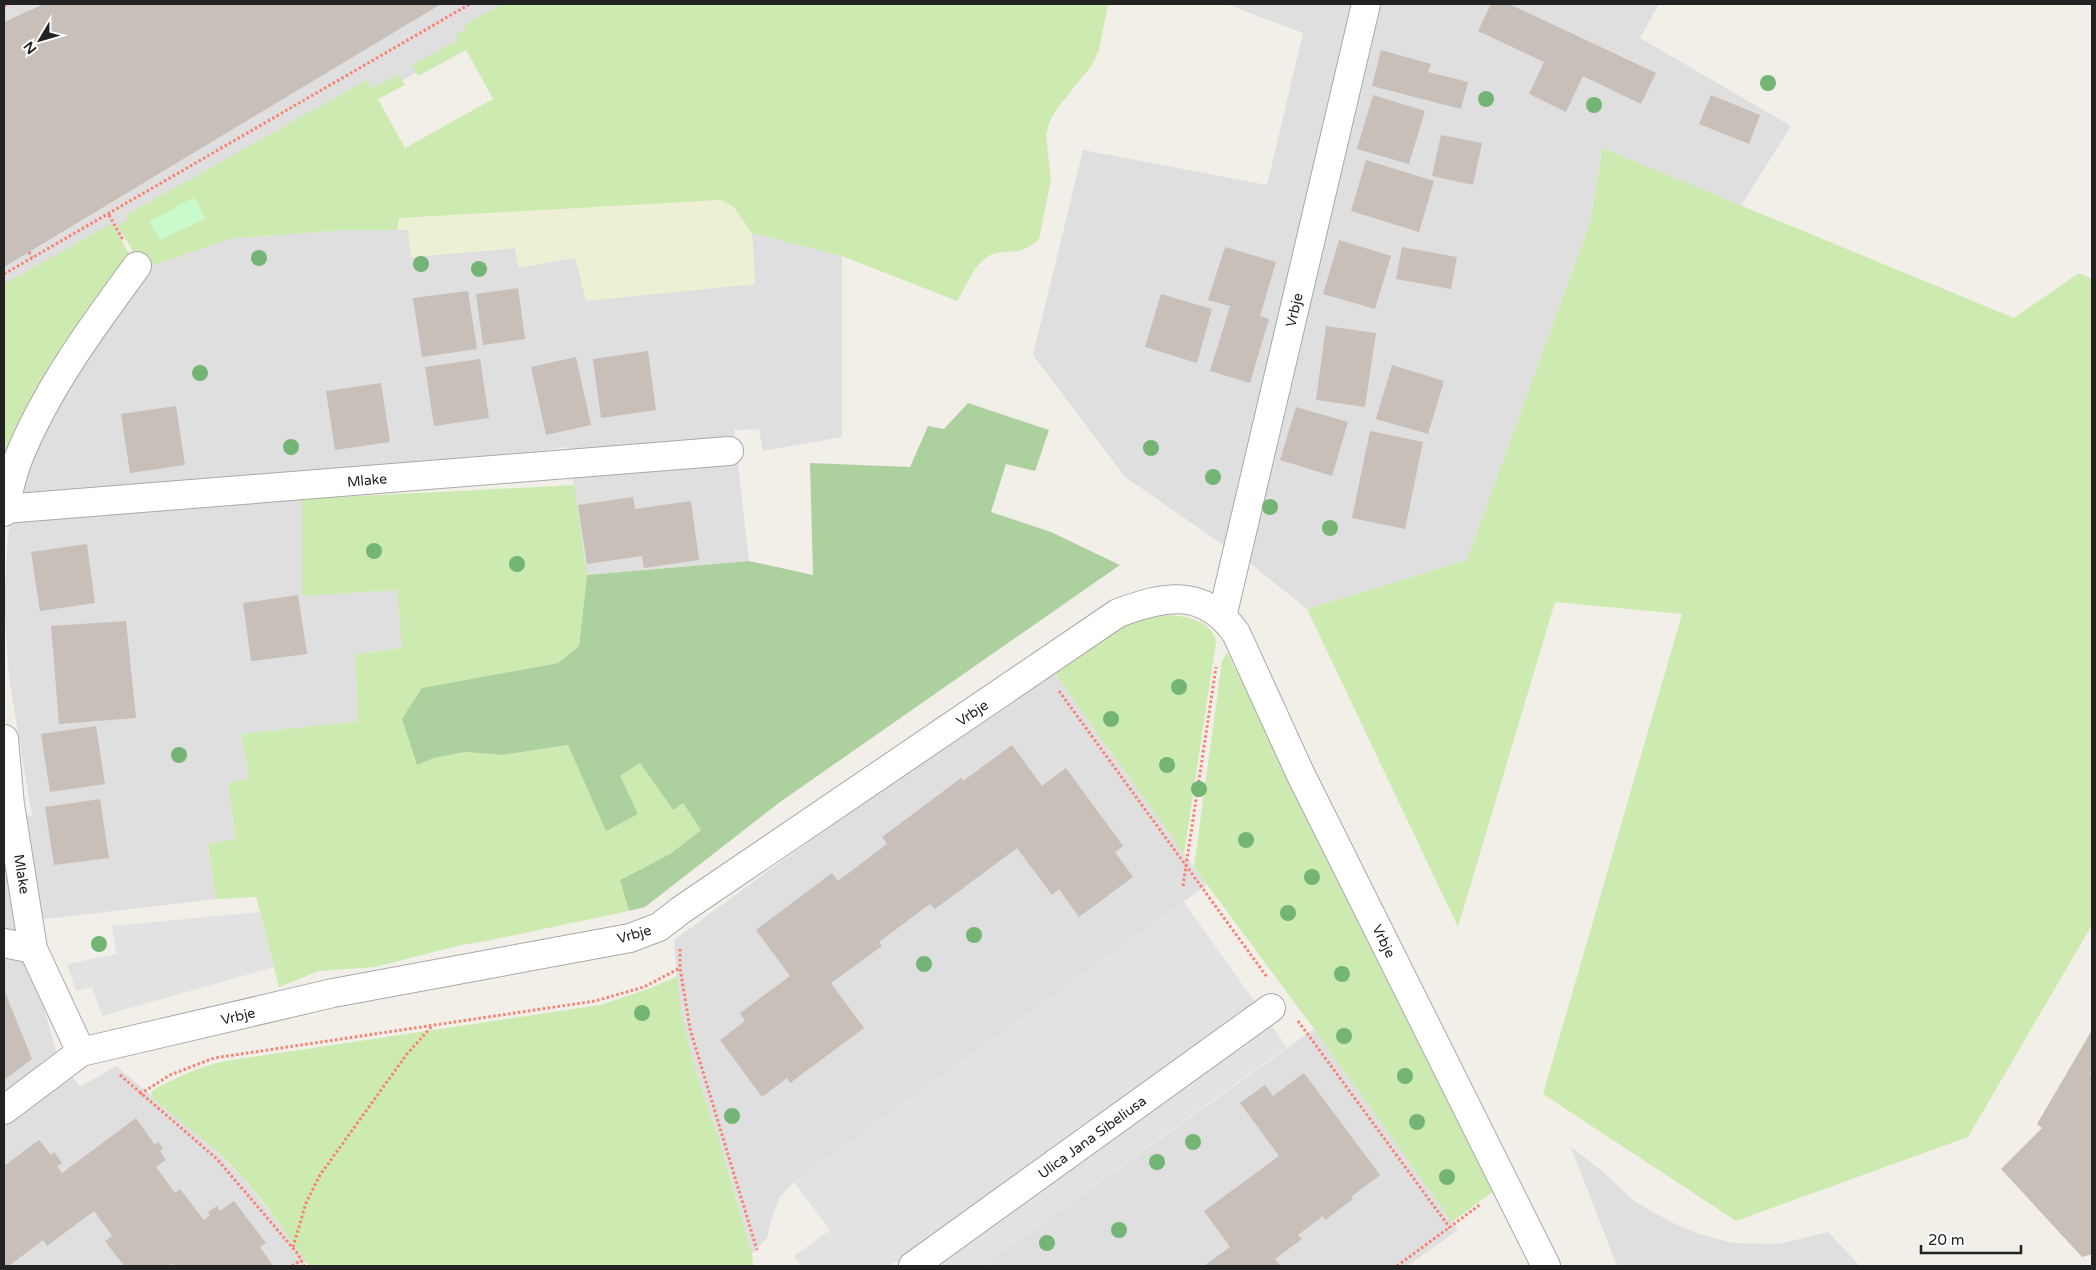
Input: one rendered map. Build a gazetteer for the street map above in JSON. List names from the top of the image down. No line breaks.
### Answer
{"streets":{"street":["Vrbje","Mlake","Ulica Jana Sibeliusa"]},"crossings":[["Vrbje","Mlake"]],"scale_bar":"20 m","north":"bottom left"}
